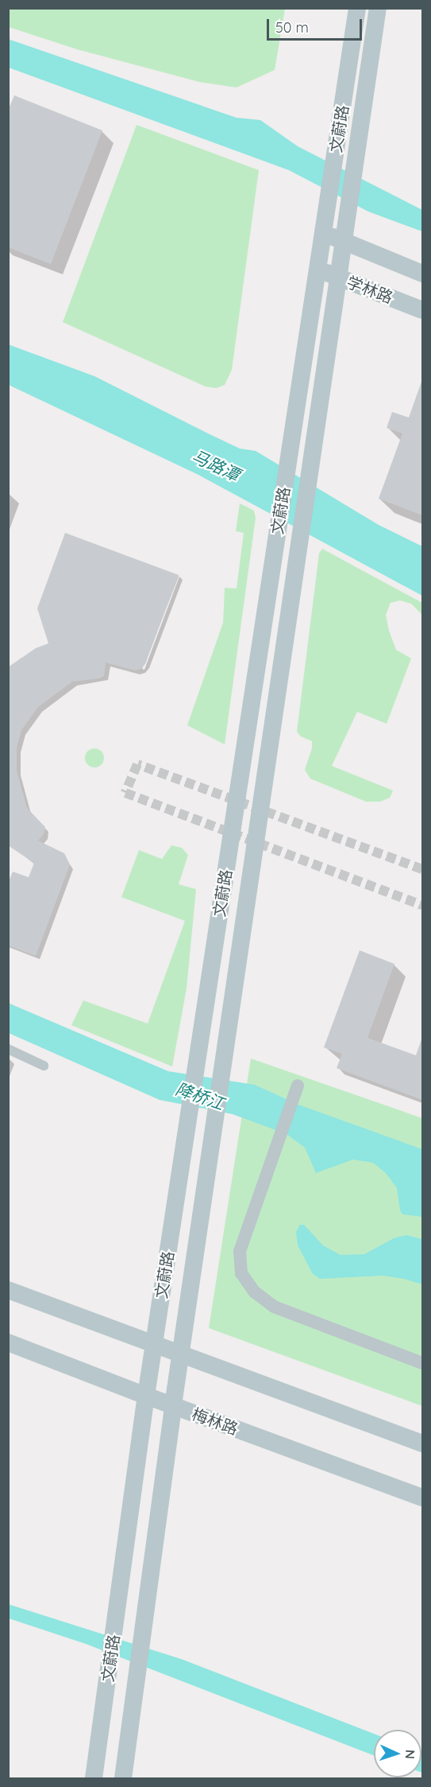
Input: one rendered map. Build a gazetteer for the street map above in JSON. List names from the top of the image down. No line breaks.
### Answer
{"streets":{"main road":["文蔚路","学林路","梅林路"]},"crossings":[["文蔚路","学林路"],["文蔚路","梅林路"]],"water":["马路潭","降桥江"],"scale_bar":"50 m","north":"right"}
